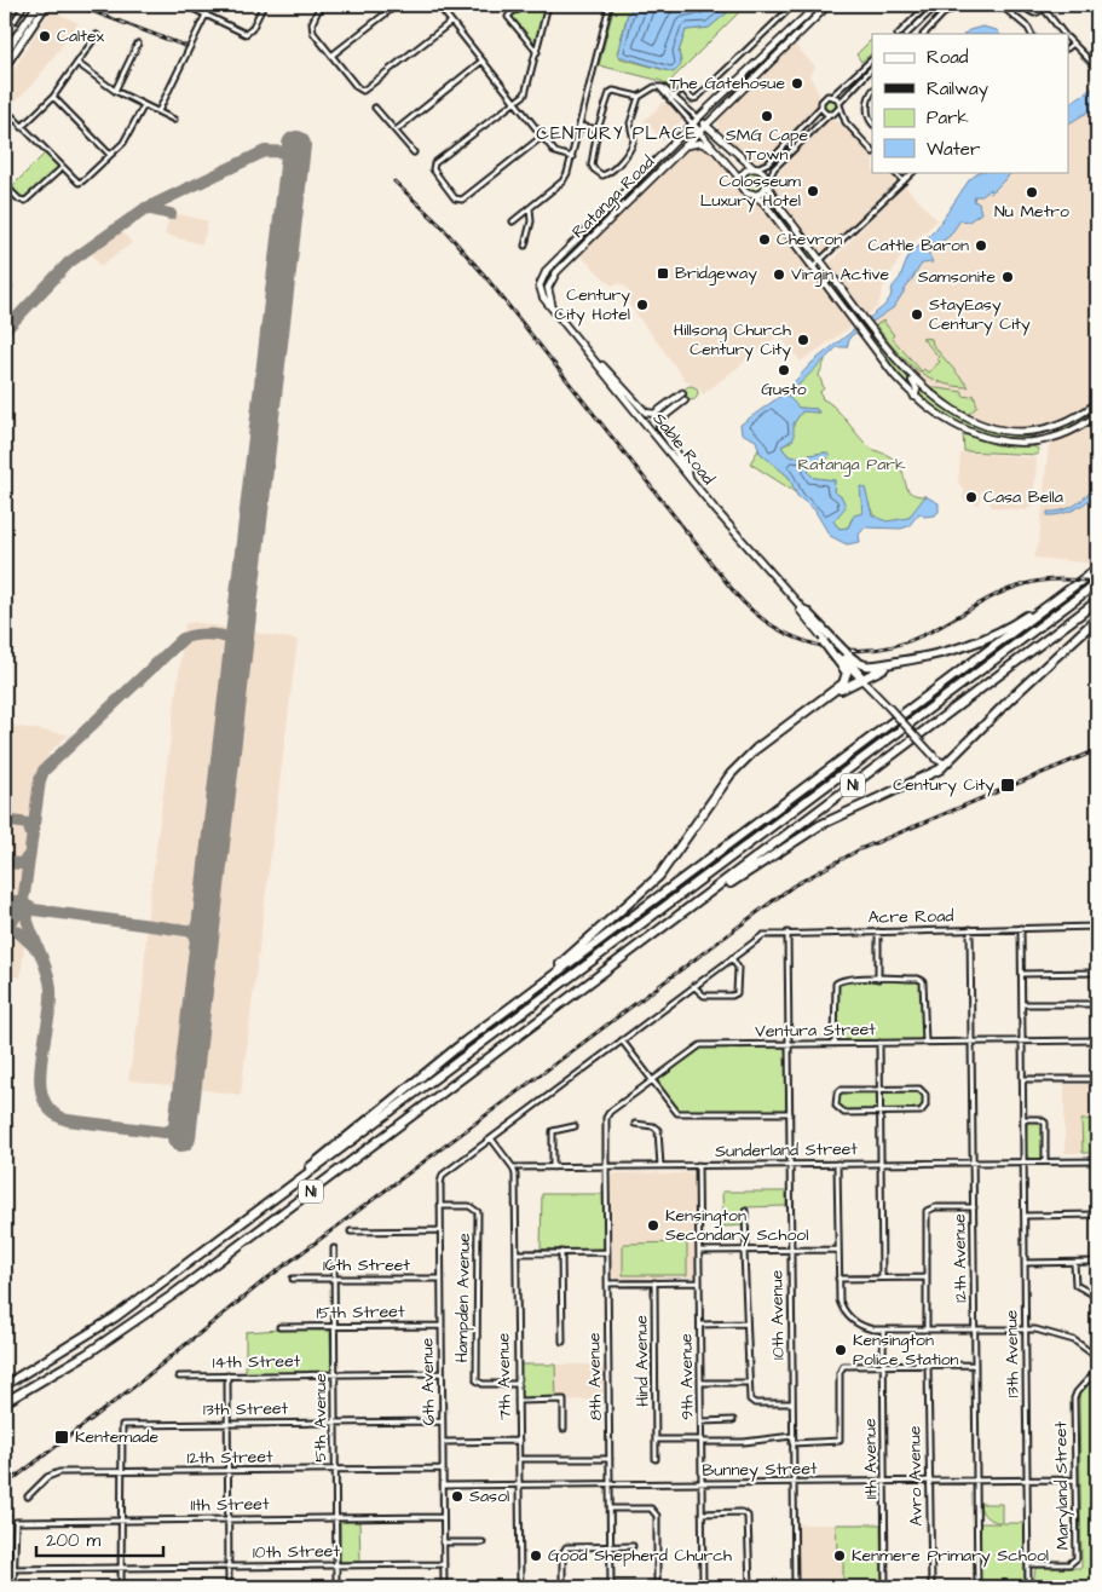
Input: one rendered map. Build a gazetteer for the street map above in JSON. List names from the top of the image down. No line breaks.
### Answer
{"streets":{"highway":["N1"],"main road":["Ratanga Road","Sable Road"],"street":["Acre Road","Ventura Street","Sunderland Street","12th Avenue","16th Street","Hampden Avenue","15th Street","10th Avenue","13th Avenue","Hind Avenue","14th Street","7th Avenue","8th Avenue","9th Avenue","6th Avenue","13th Street","5th Avenue","12th Street","11th Avenue","Bunney Street","Avro Avenue","Maryland Street","11th Street","10th Street"]},"crossings":[["Ratanga Road","Sable Road"],["Acre Road","12th Avenue"],["Acre Road","10th Avenue"],["Acre Road","13th Avenue"],["Acre Road","6th Avenue"],["Ventura Street","Sunderland Street"],["Ventura Street","12th Avenue"],["Ventura Street","10th Avenue"],["Ventura Street","13th Avenue"],["Ventura Street","8th Avenue"],["Sunderland Street","12th Avenue"],["Sunderland Street","10th Avenue"],["Sunderland Street","13th Avenue"],["Sunderland Street","7th Avenue"],["Sunderland Street","8th Avenue"],["Sunderland Street","9th Avenue"],["12th Avenue","Bunney Street"],["16th Street","6th Avenue"],["16th Street","5th Avenue"],["Hampden Avenue","7th Avenue"],["Hampden Avenue","6th Avenue"],["15th Street","6th Avenue"],["15th Street","5th Avenue"],["10th Avenue","Bunney Street"],["13th Avenue","Bunney Street"],["13th Avenue","Maryland Street"],["14th Street","6th Avenue"],["14th Street","5th Avenue"],["7th Avenue","Bunney Street"],["8th Avenue","Bunney Street"],["9th Avenue","Bunney Street"],["6th Avenue","13th Street"],["6th Avenue","12th Street"],["6th Avenue","Bunney Street"],["6th Avenue","11th Street"],["6th Avenue","10th Street"],["13th Street","5th Avenue"],["13th Street","12th Street"],["5th Avenue","12th Street"],["5th Avenue","11th Street"],["5th Avenue","10th Street"],["11th Avenue","Bunney Street"],["Bunney Street","Avro Avenue"],["Bunney Street","Maryland Street"],["11th Street","10th Street"]],"districts":["CENTURY PLACE"],"parks":["Ratanga Park"],"places":{"other":["Caltex","The Gatehosue","SMG Cape Town","Colosseum Luxury Hotel","Nu Metro","Chevron","Cattle Baron","Virgin Active","Samsonite","Century City Hotel","StayEasy Century City","Hillsong Church Century City","Gusto","Casa Bella","Kensington Secondary School","Kensington Police Station","Sasol","Good Shepherd Church","Kenmere Primary School"],"transit":["Bridgeway","Century City","Kentemade"]},"legend":["Road","Railway","Park","Water"],"scale_bar":"200 m"}
